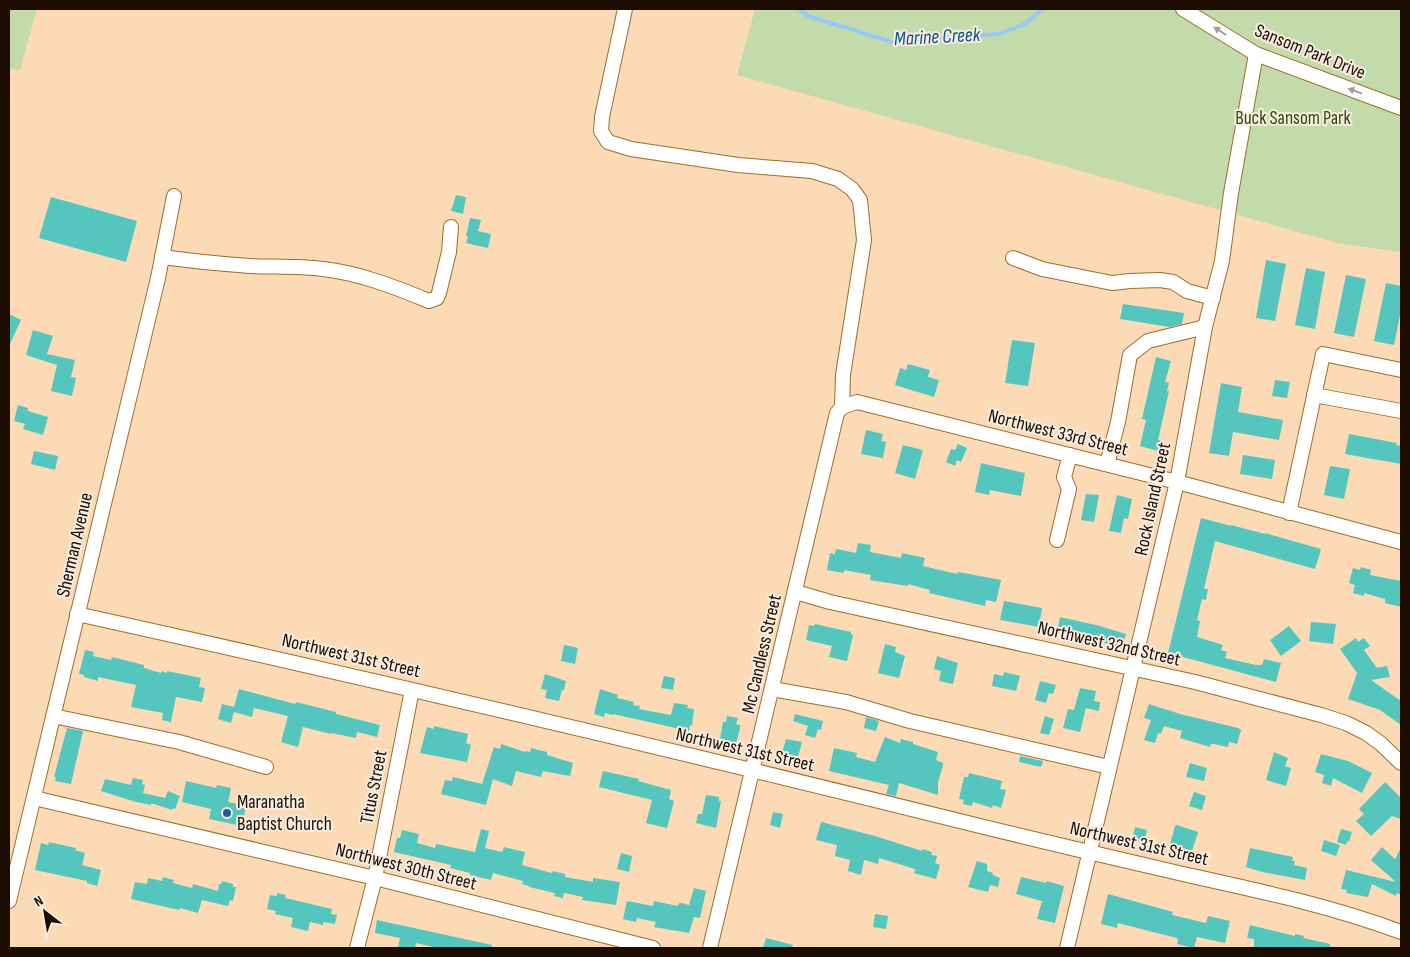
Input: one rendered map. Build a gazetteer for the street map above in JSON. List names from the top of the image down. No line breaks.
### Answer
{"streets":{"street":["Sansom Park Drive","Northwest 33rd Street","Rock Island Street","Sherman Avenue","Northwest 32nd Street","Mc Candless Street","Northwest 31st Street","Titus Street","Northwest 30th Street"]},"crossings":[["Sansom Park Drive","Rock Island Street"],["Northwest 33rd Street","Rock Island Street"],["Northwest 33rd Street","Mc Candless Street"],["Rock Island Street","Northwest 32nd Street"],["Rock Island Street","Northwest 31st Street"],["Sherman Avenue","Northwest 31st Street"],["Sherman Avenue","Northwest 30th Street"],["Northwest 32nd Street","Mc Candless Street"],["Mc Candless Street","Northwest 31st Street"],["Northwest 31st Street","Titus Street"],["Titus Street","Northwest 30th Street"]],"one_way":["Sansom Park Drive"],"water":["Marine Creek"],"parks":["Buck Sansom Park"],"places":["Maranatha Baptist Church"],"north":"top left"}
